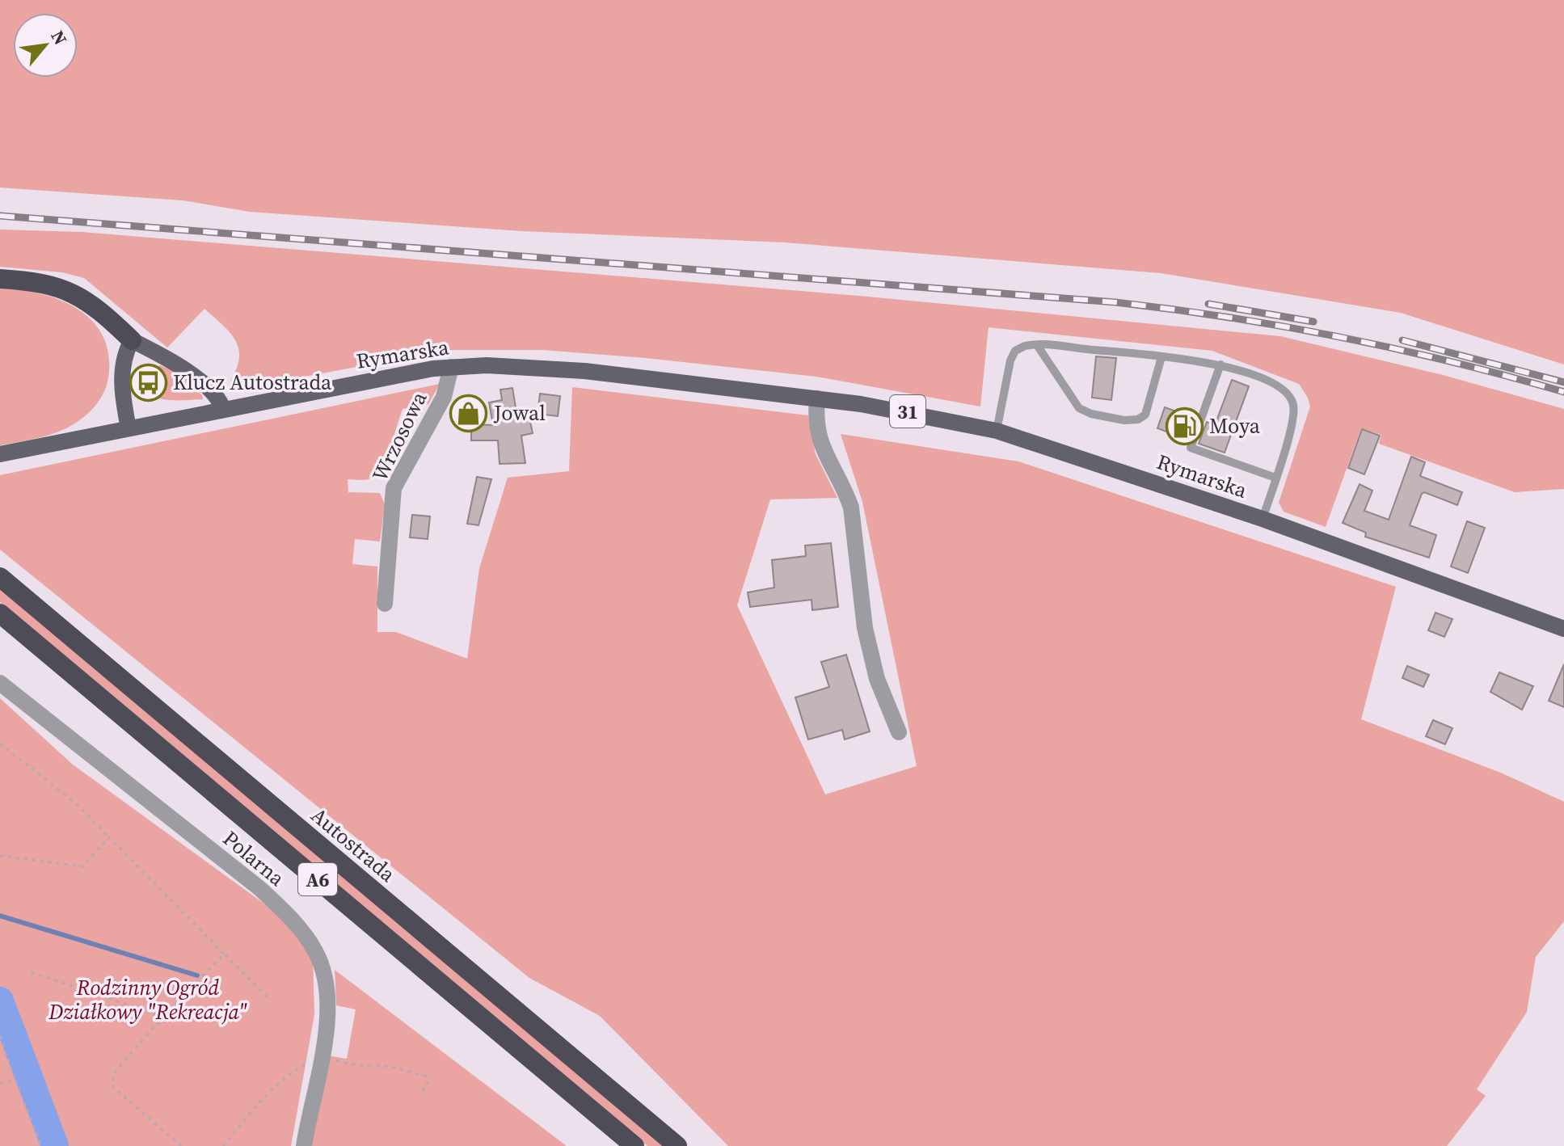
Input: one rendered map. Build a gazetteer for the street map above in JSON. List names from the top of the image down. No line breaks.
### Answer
{"streets":{"highway":["Autostrada","A6"],"main road":["Rymarska","31"],"street":["Wrzosowa","Polarna"]},"crossings":[["Rymarska","Wrzosowa"]],"parks":["Rodzinny Ogród Działkowy \"Rekreacja\""],"places":{"bus stop":["Klucz Autostrada"],"shop":["Jowal"],"fuel station":["Moya"]},"north":"top right"}
